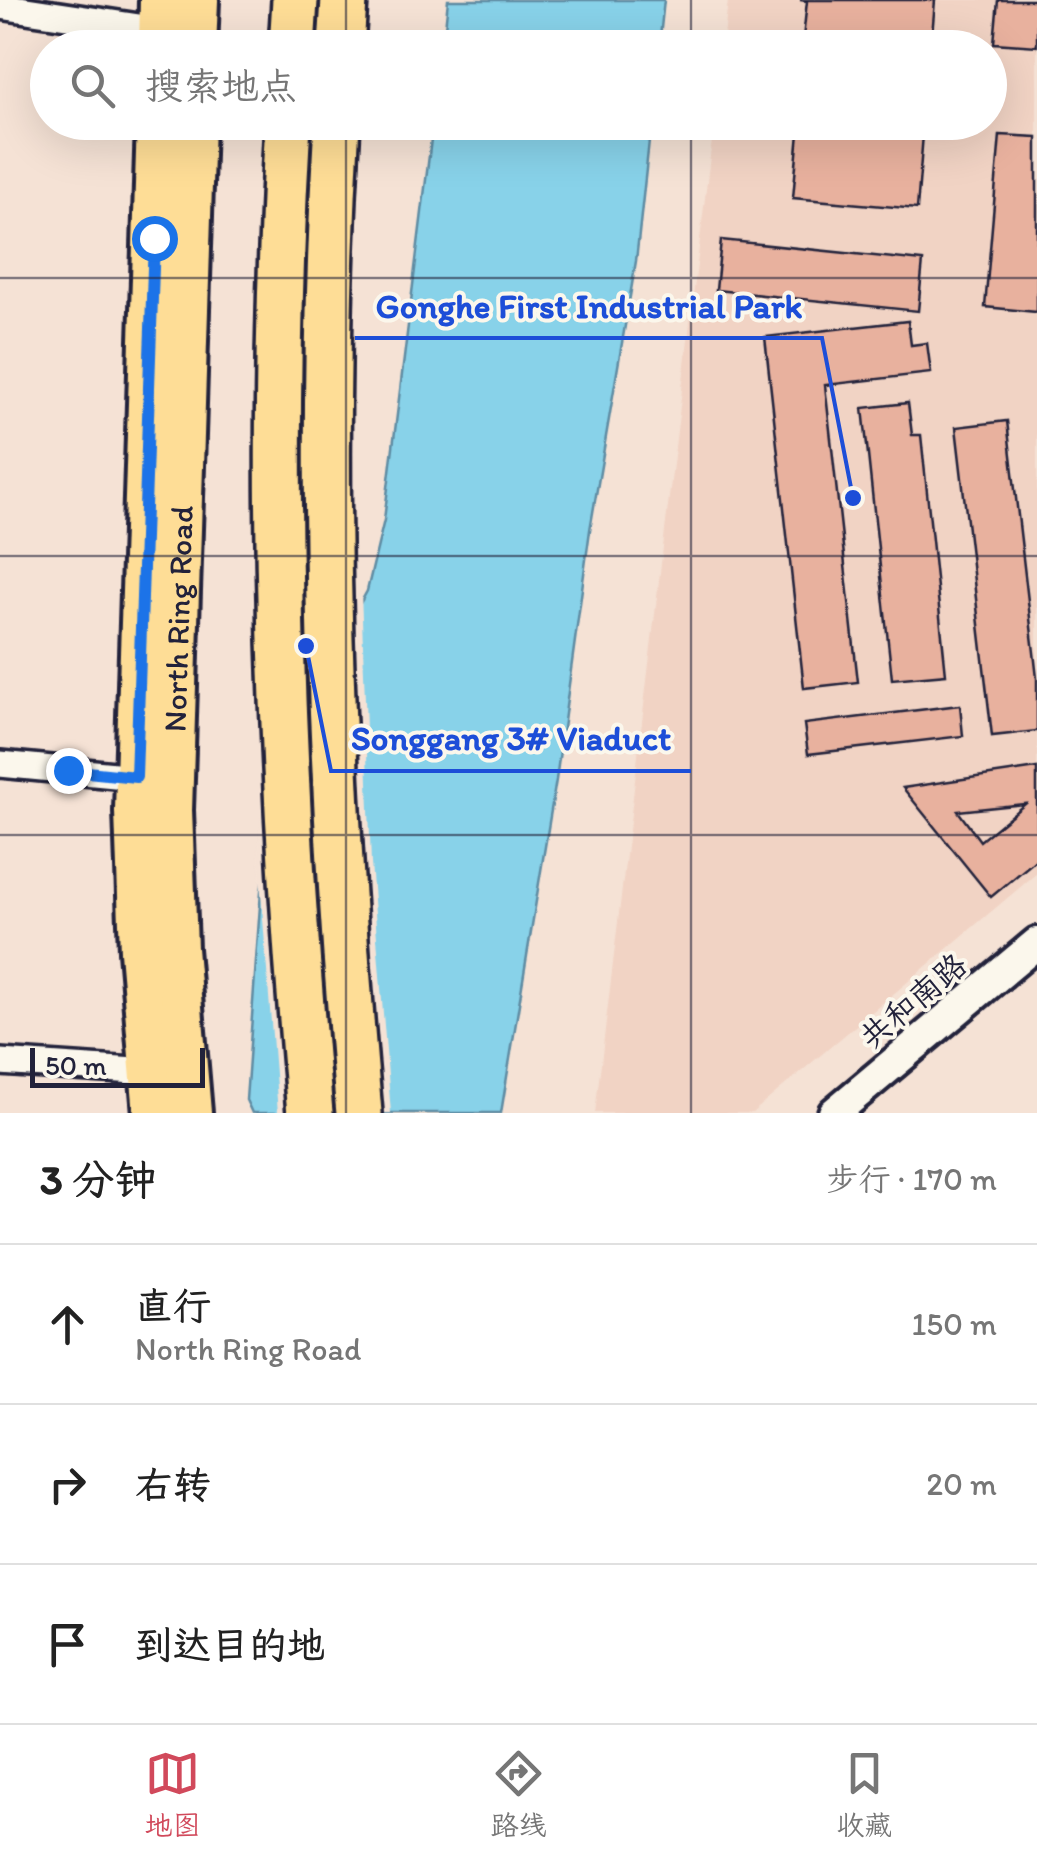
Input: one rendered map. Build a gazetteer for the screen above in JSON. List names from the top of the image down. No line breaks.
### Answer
{"streets":{"main road":["North Ring Road"],"street":["共和南路"]},"places":["Gonghe First Industrial Park","Songgang 3# Viaduct"],"scale_bar":"50 m","page":{"search":"搜索地点","scale":"50 m","heading":["3 分钟","步行 · 170 m"],"list":[["直行","North Ring Road","150 m"],["右转","20 m"],"到达目的地"],"nav":["地图","路线","收藏"]}}
